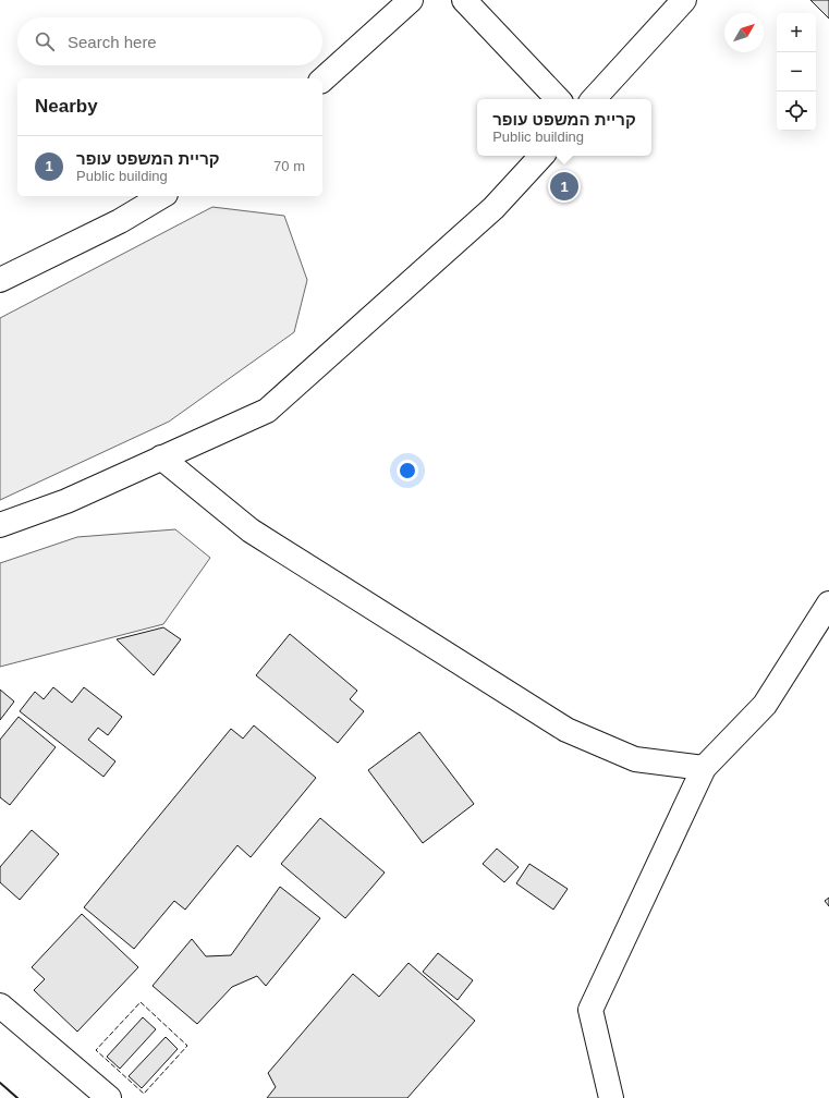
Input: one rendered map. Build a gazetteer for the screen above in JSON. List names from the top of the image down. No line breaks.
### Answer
{"north":"top right","page":{"map_buttons":["+","−"],"search":"Search here","heading":"Nearby","popup":["קריית המשפט עופר","Public building"],"list":[{"mark":"1","name":"קריית המשפט עופר","note":"Public building","value":"70 m"}],"pins":"1"}}
